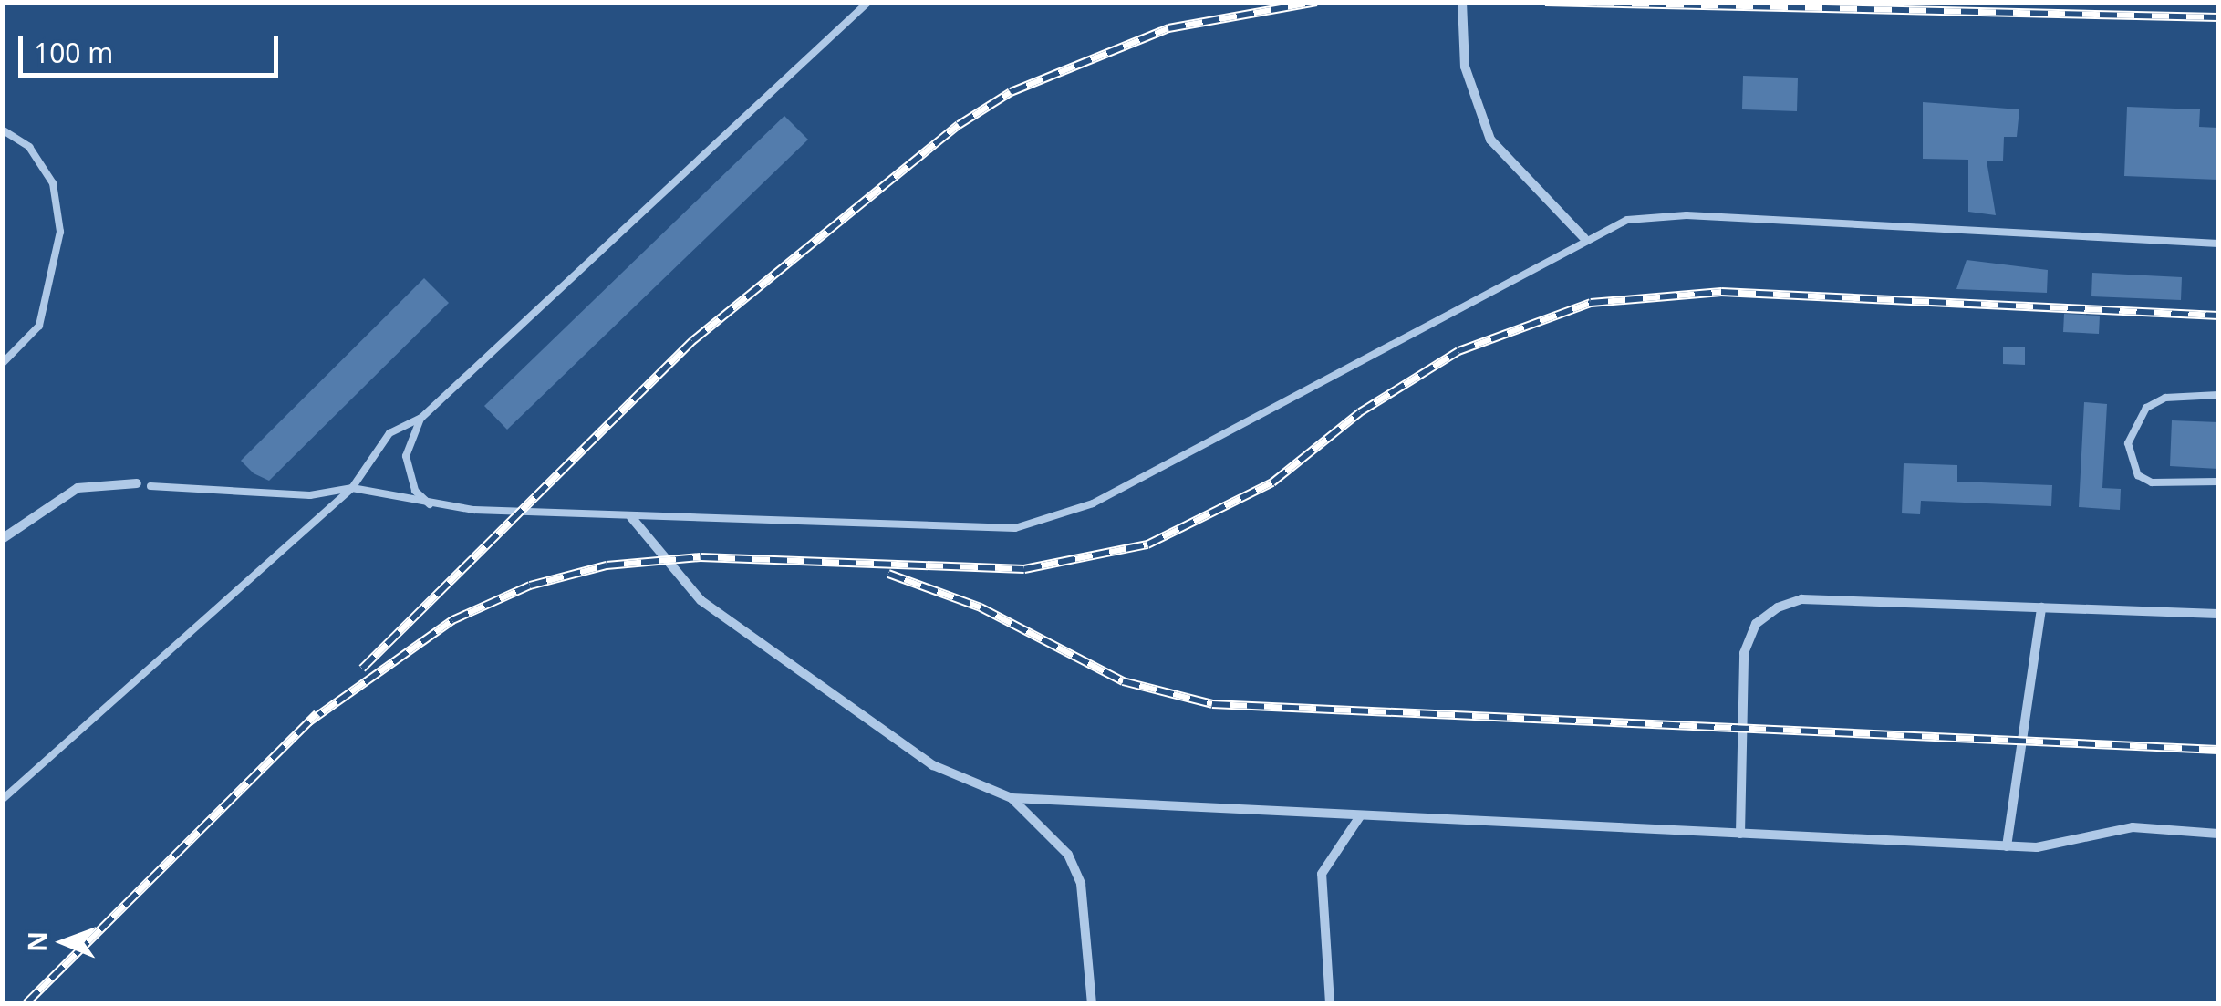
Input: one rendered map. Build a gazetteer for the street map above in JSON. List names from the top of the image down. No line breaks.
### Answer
{"scale_bar":"100 m","north":"left"}
